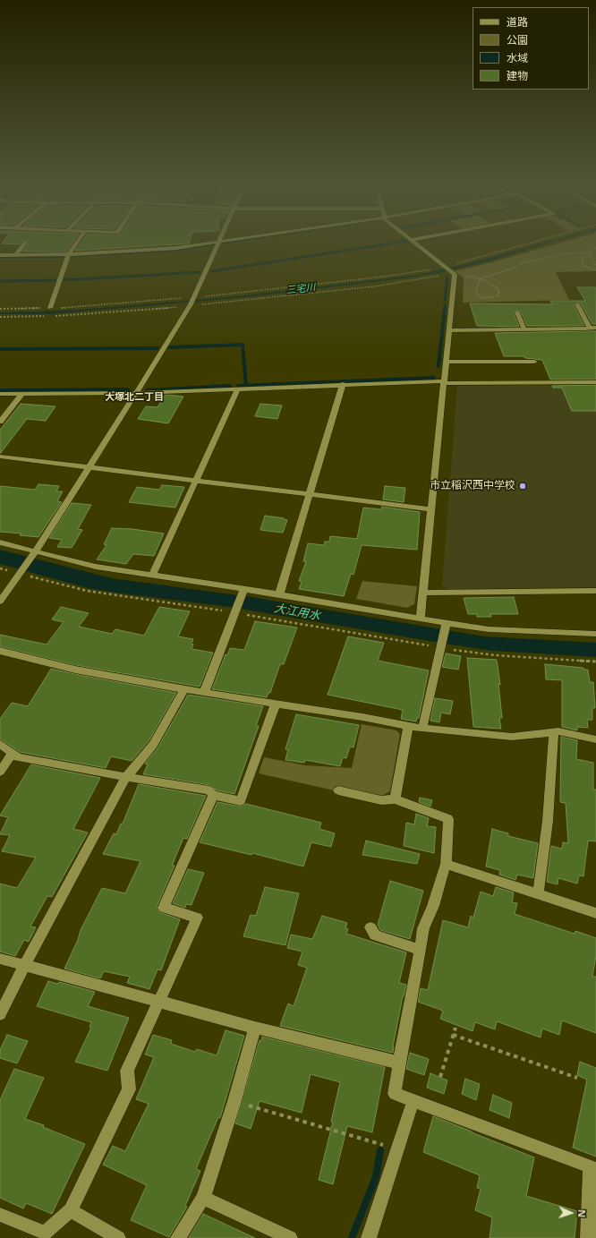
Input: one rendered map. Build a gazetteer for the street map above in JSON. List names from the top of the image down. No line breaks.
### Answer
{"districts":["大塚北二丁目"],"water":["三宅川","大江用水"],"places":["市立稲沢西中学校"],"legend":["道路","公園","水域","建物"],"north":"right"}
